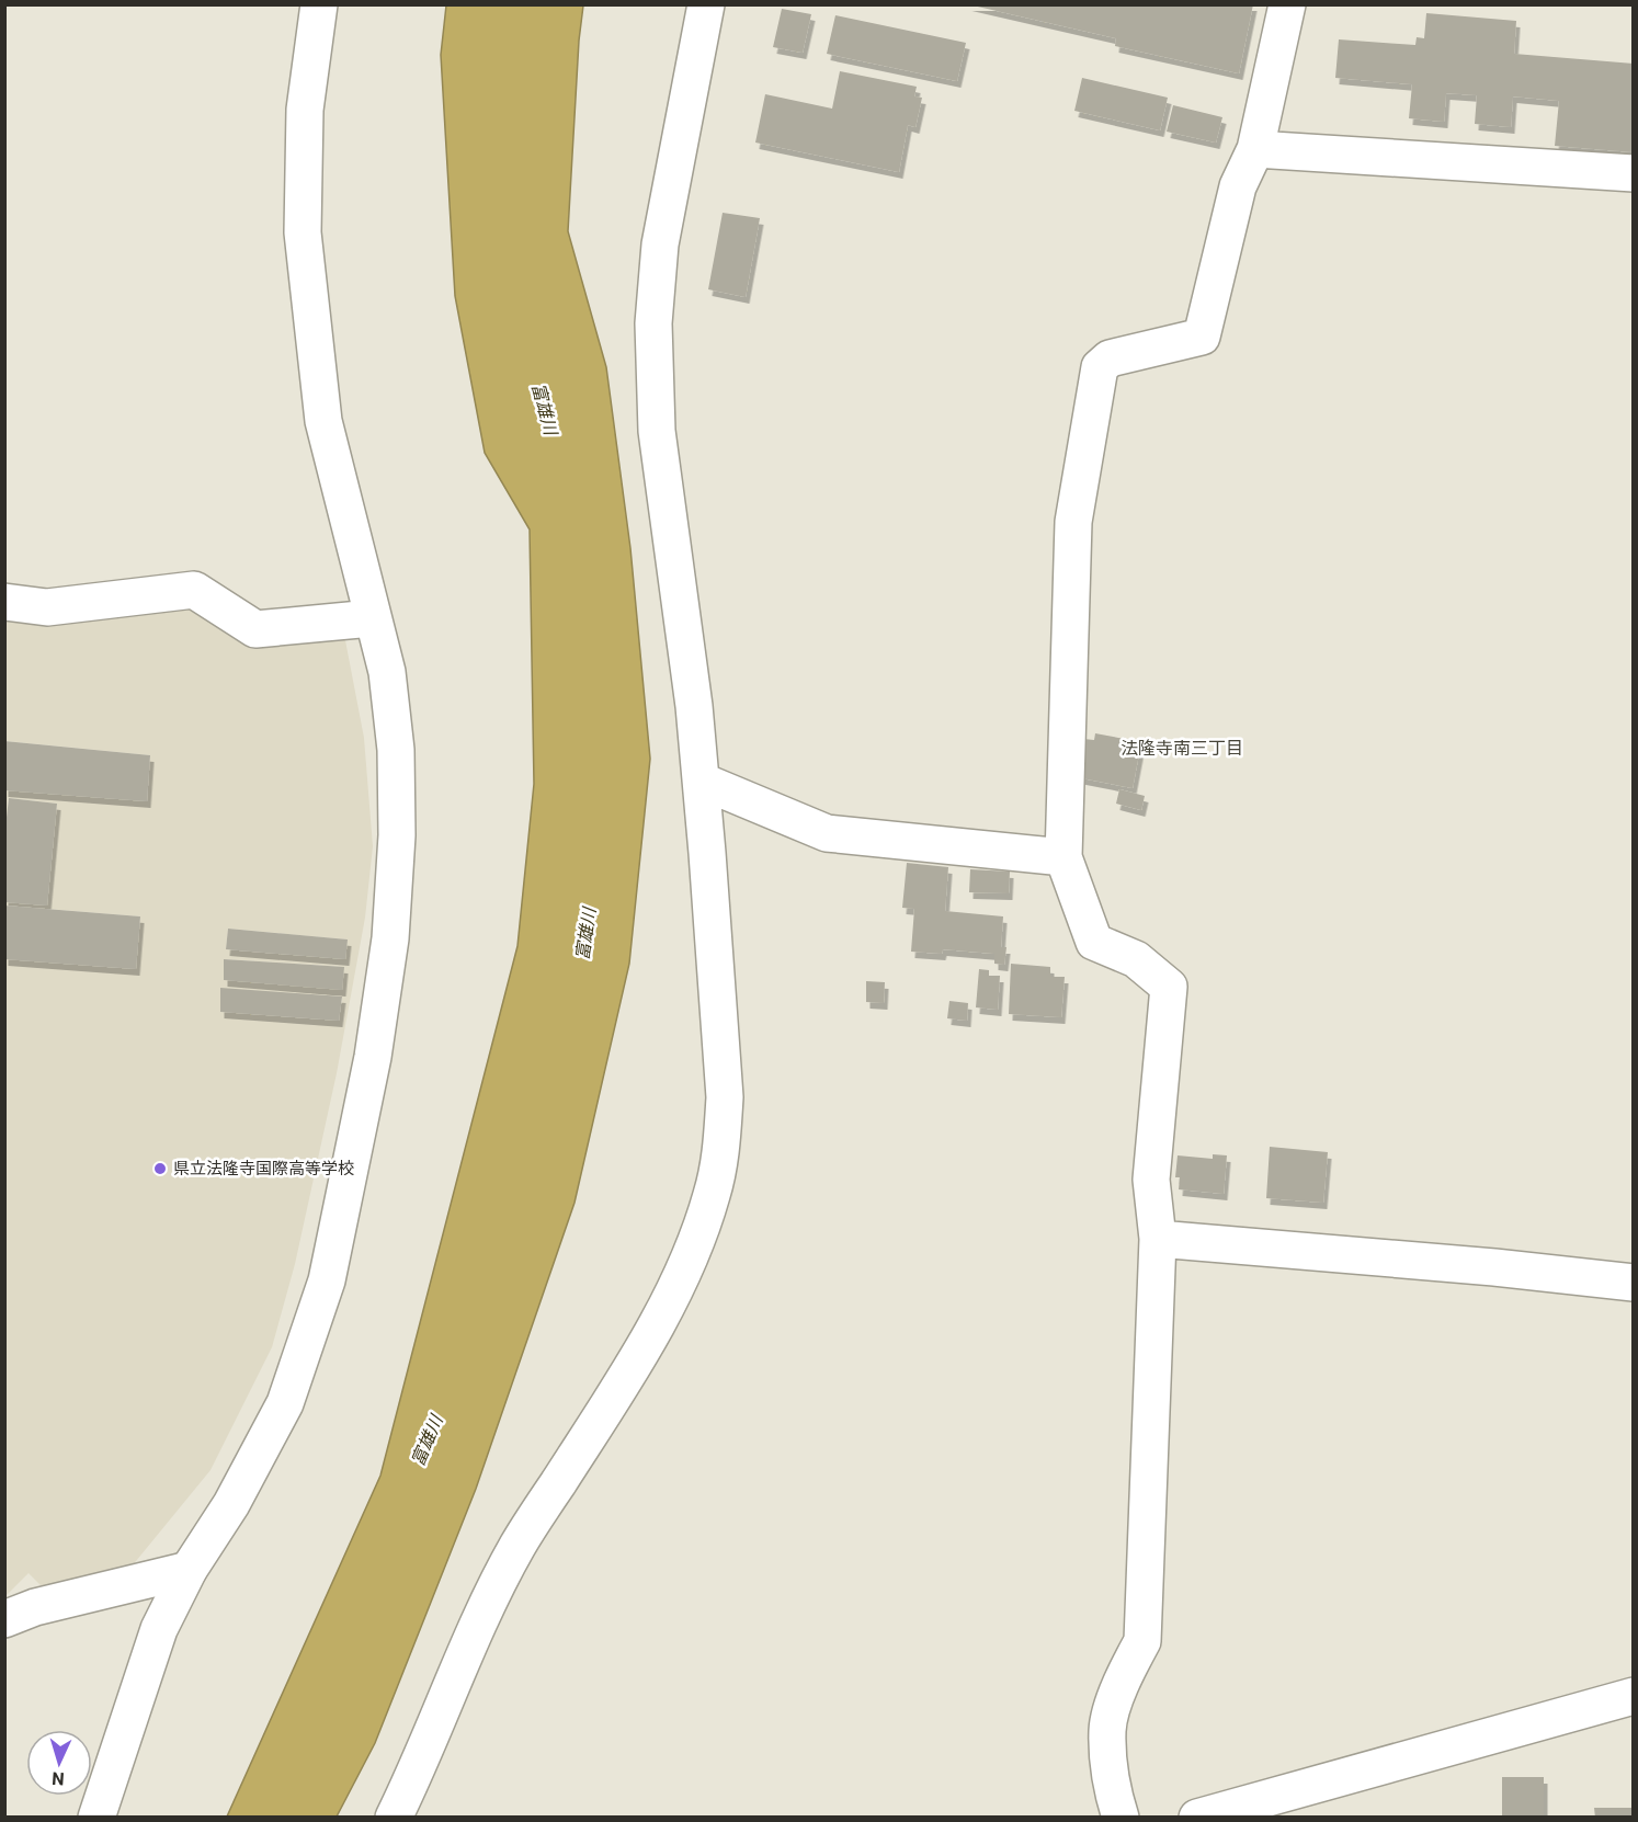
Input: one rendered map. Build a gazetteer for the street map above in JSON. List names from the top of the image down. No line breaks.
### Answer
{"districts":["法隆寺南三丁目"],"water":["富雄川"],"places":["県立法隆寺国際高等学校"],"north":"bottom"}
